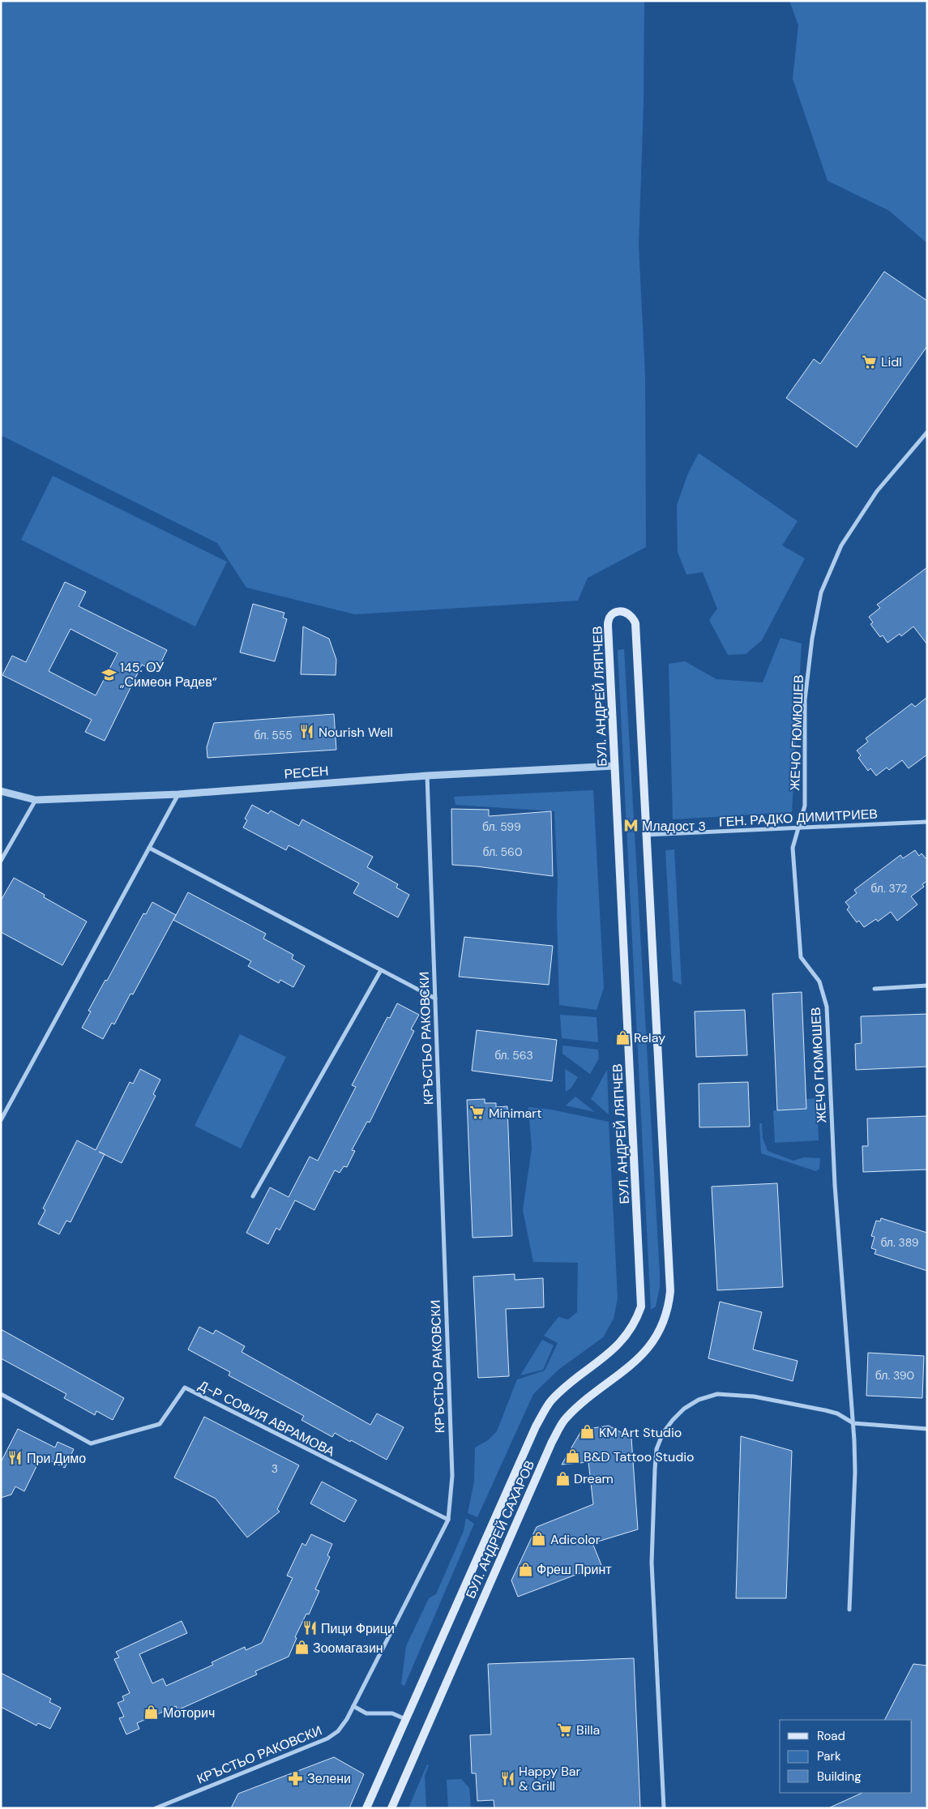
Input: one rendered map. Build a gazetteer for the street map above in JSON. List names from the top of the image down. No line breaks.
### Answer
{"streets":{"main road":["БУЛ. АНДРЕЙ ЛЯПЧЕВ","БУЛ. АНДРЕЙ САХАРОВ"],"street":["ЖЕЧО ГЮМЮШЕВ","РЕСЕН","ГЕН. РАДКО ДИМИТРИЕВ","КРЪСТЬО РАКОВСКИ","Д-Р СОФИЯ АВРАМОВА"]},"crossings":[["БУЛ. АНДРЕЙ ЛЯПЧЕВ","РЕСЕН"],["БУЛ. АНДРЕЙ ЛЯПЧЕВ","ГЕН. РАДКО ДИМИТРИЕВ"],["БУЛ. АНДРЕЙ ЛЯПЧЕВ","БУЛ. АНДРЕЙ САХАРОВ"],["ЖЕЧО ГЮМЮШЕВ","ГЕН. РАДКО ДИМИТРИЕВ"],["РЕСЕН","КРЪСТЬО РАКОВСКИ"],["КРЪСТЬО РАКОВСКИ","Д-Р СОФИЯ АВРАМОВА"]],"places":{"supermarket":["Lidl","Minimart","Billa"],"school or university":["145. ОУ „Симеон Радев“"],"restaurant":["Nourish Well","При Димо","Пици Фрици","Happy Bar & Grill"],"metro station":["Младост 3"],"shop":["Relay","KM Art Studio","B&D Tattoo Studio","Dream","Adicolor","Фреш Принт","Зоомагазин","Моторич"],"pharmacy":["Зелени"]},"house_numbers":["бл. 555","бл. 599","бл. 560","бл. 372","бл. 563","бл. 389","бл. 390","3"],"legend":["Road","Park","Building"]}
